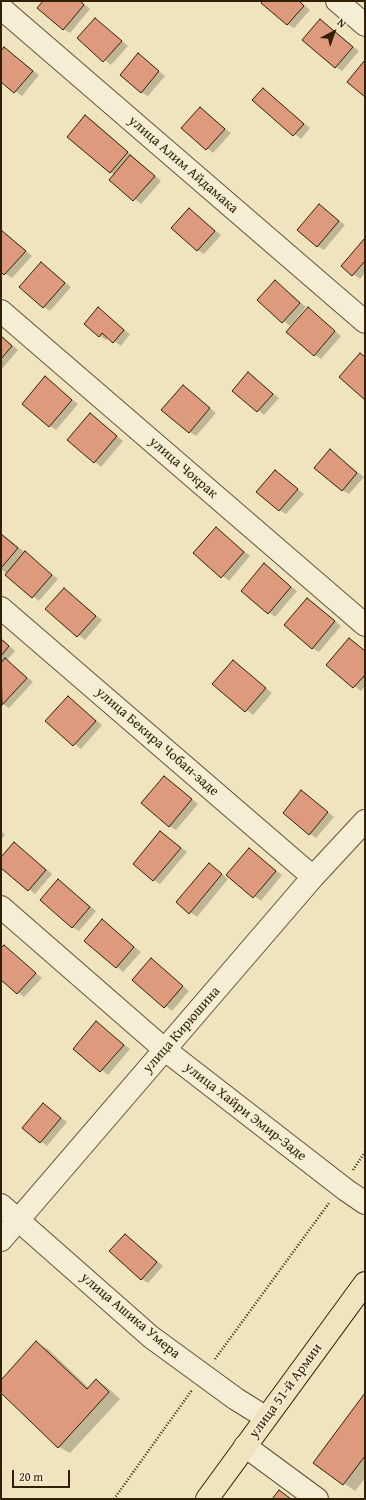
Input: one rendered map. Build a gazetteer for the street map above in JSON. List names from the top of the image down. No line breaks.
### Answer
{"streets":{"main road":["улица 51-й Армии"],"street":["улица Алим Айдамака","улица Чокрак","улица Бекира Чобан-заде","улица Кирюшина","улица Хайри Эмир-Заде","улица Ашика Умера"]},"crossings":[["улица Бекира Чобан-заде","улица Кирюшина"],["улица Кирюшина","улица Хайри Эмир-Заде"],["улица Кирюшина","улица Ашика Умера"],["улица Ашика Умера","улица 51-й Армии"]],"scale_bar":"20 m","north":"top right"}
